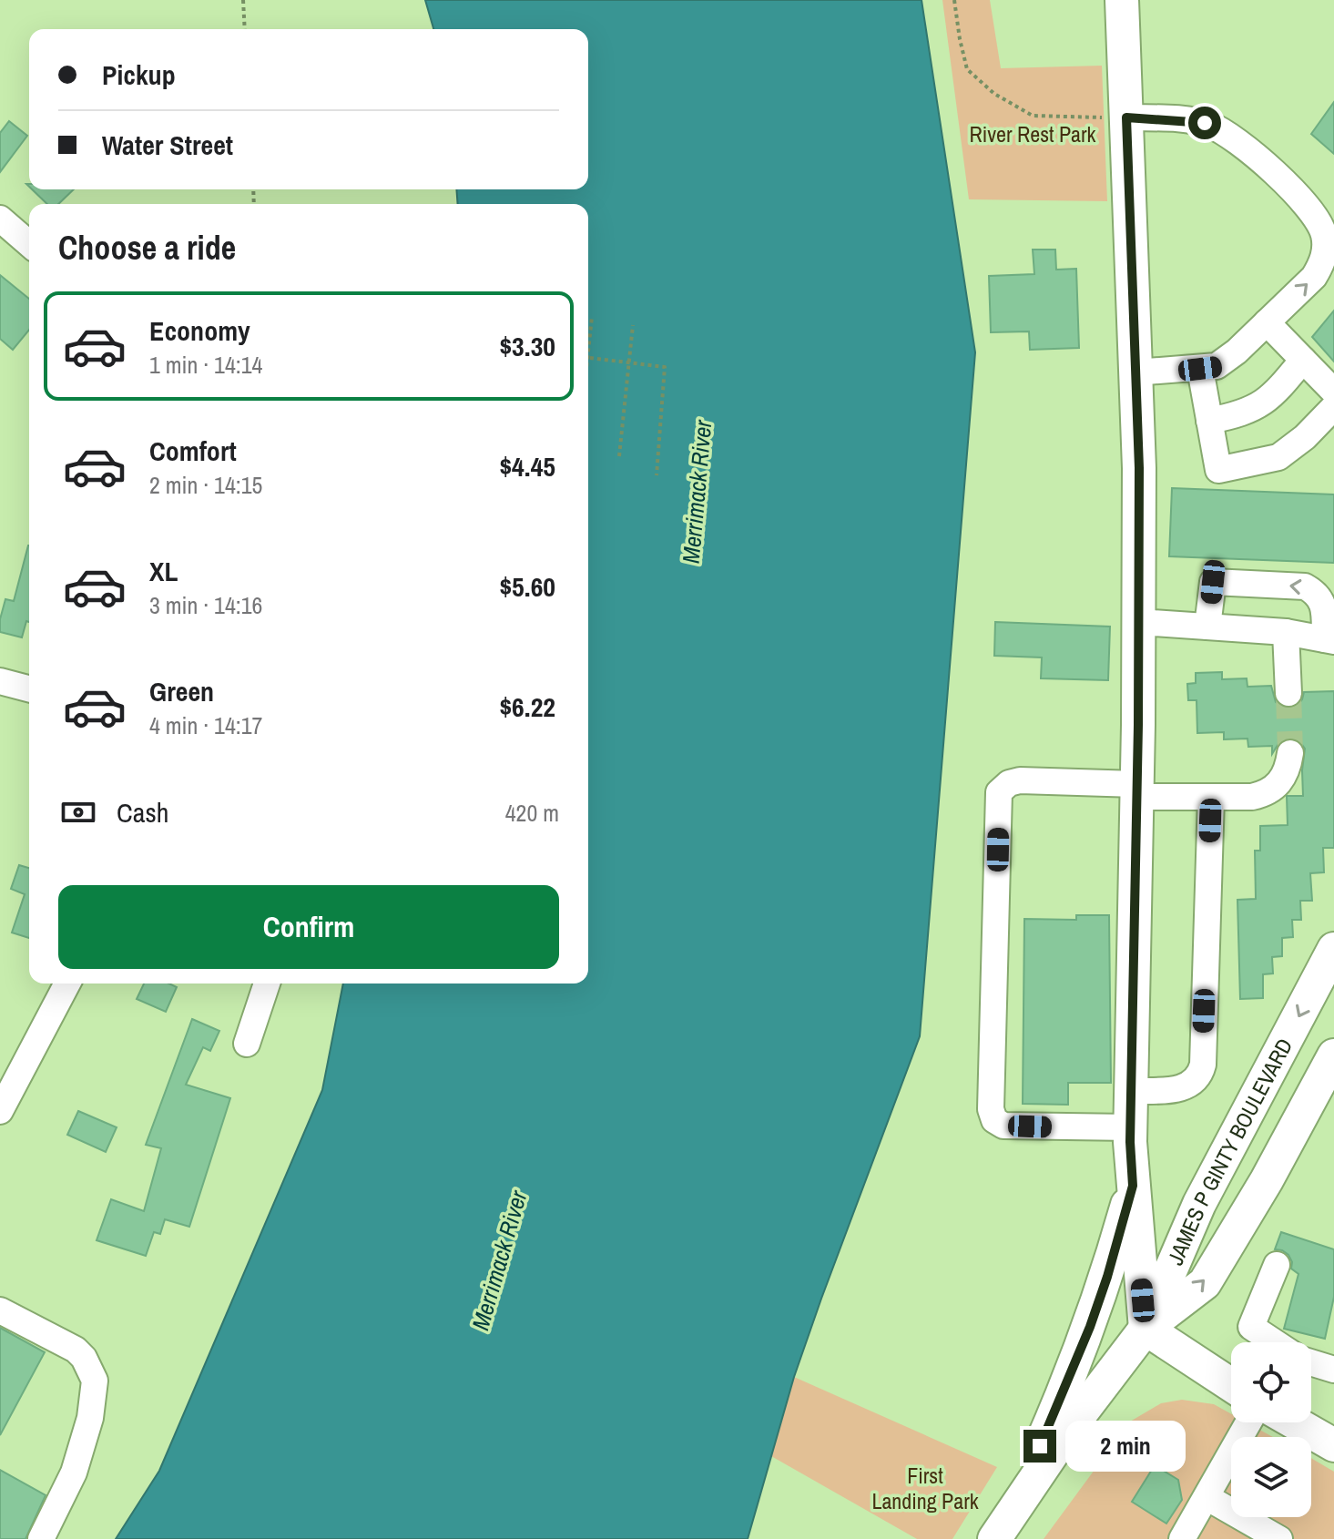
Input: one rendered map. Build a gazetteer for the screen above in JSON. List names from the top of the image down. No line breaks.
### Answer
{"streets":{"main road":["JAMES P GINTY BOULEVARD"]},"water":["Merrimack River"],"parks":["River Rest Park","First Landing Park"],"page":{"banner":["Pickup","Water Street"],"heading":"Choose a ride","list":[{"name":"Economy","note":"1 min · 14:14","value":"$3.30"},{"name":"Comfort","note":"2 min · 14:15","value":"$4.45"},{"name":"XL","note":"3 min · 14:16","value":"$5.60"},{"name":"Green","note":"4 min · 14:17","value":"$6.22"}],"pay":["Cash","420 m"],"buttons":"Confirm","bubble":"2 min"}}
